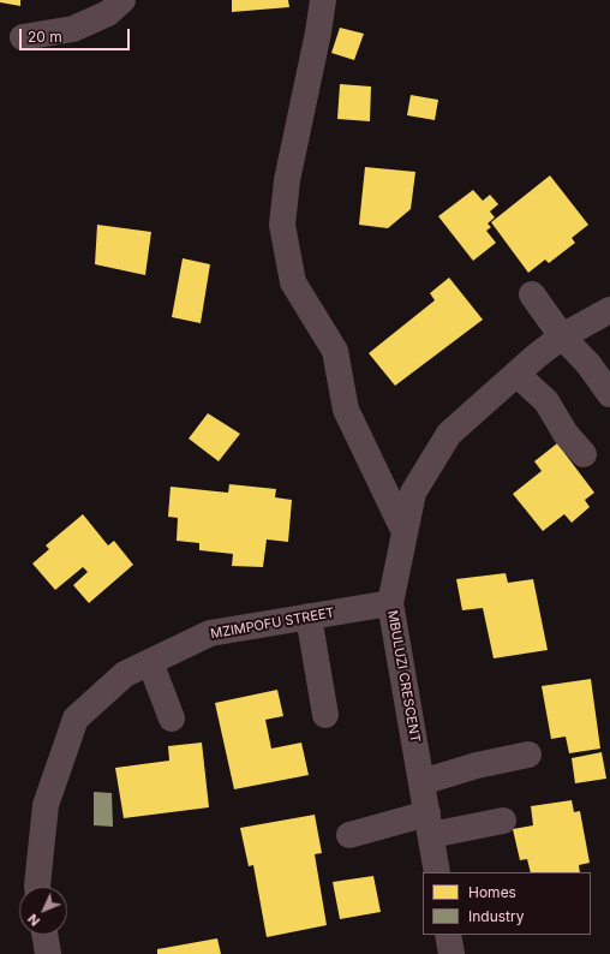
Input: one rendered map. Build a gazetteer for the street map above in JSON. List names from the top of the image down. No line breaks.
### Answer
{"streets":{"street":["MZIMPOFU STREET","MBULUZI CRESCENT"]},"crossings":[["MZIMPOFU STREET","MBULUZI CRESCENT"]],"legend":["Homes","Industry"],"scale_bar":"20 m","north":"bottom left"}
